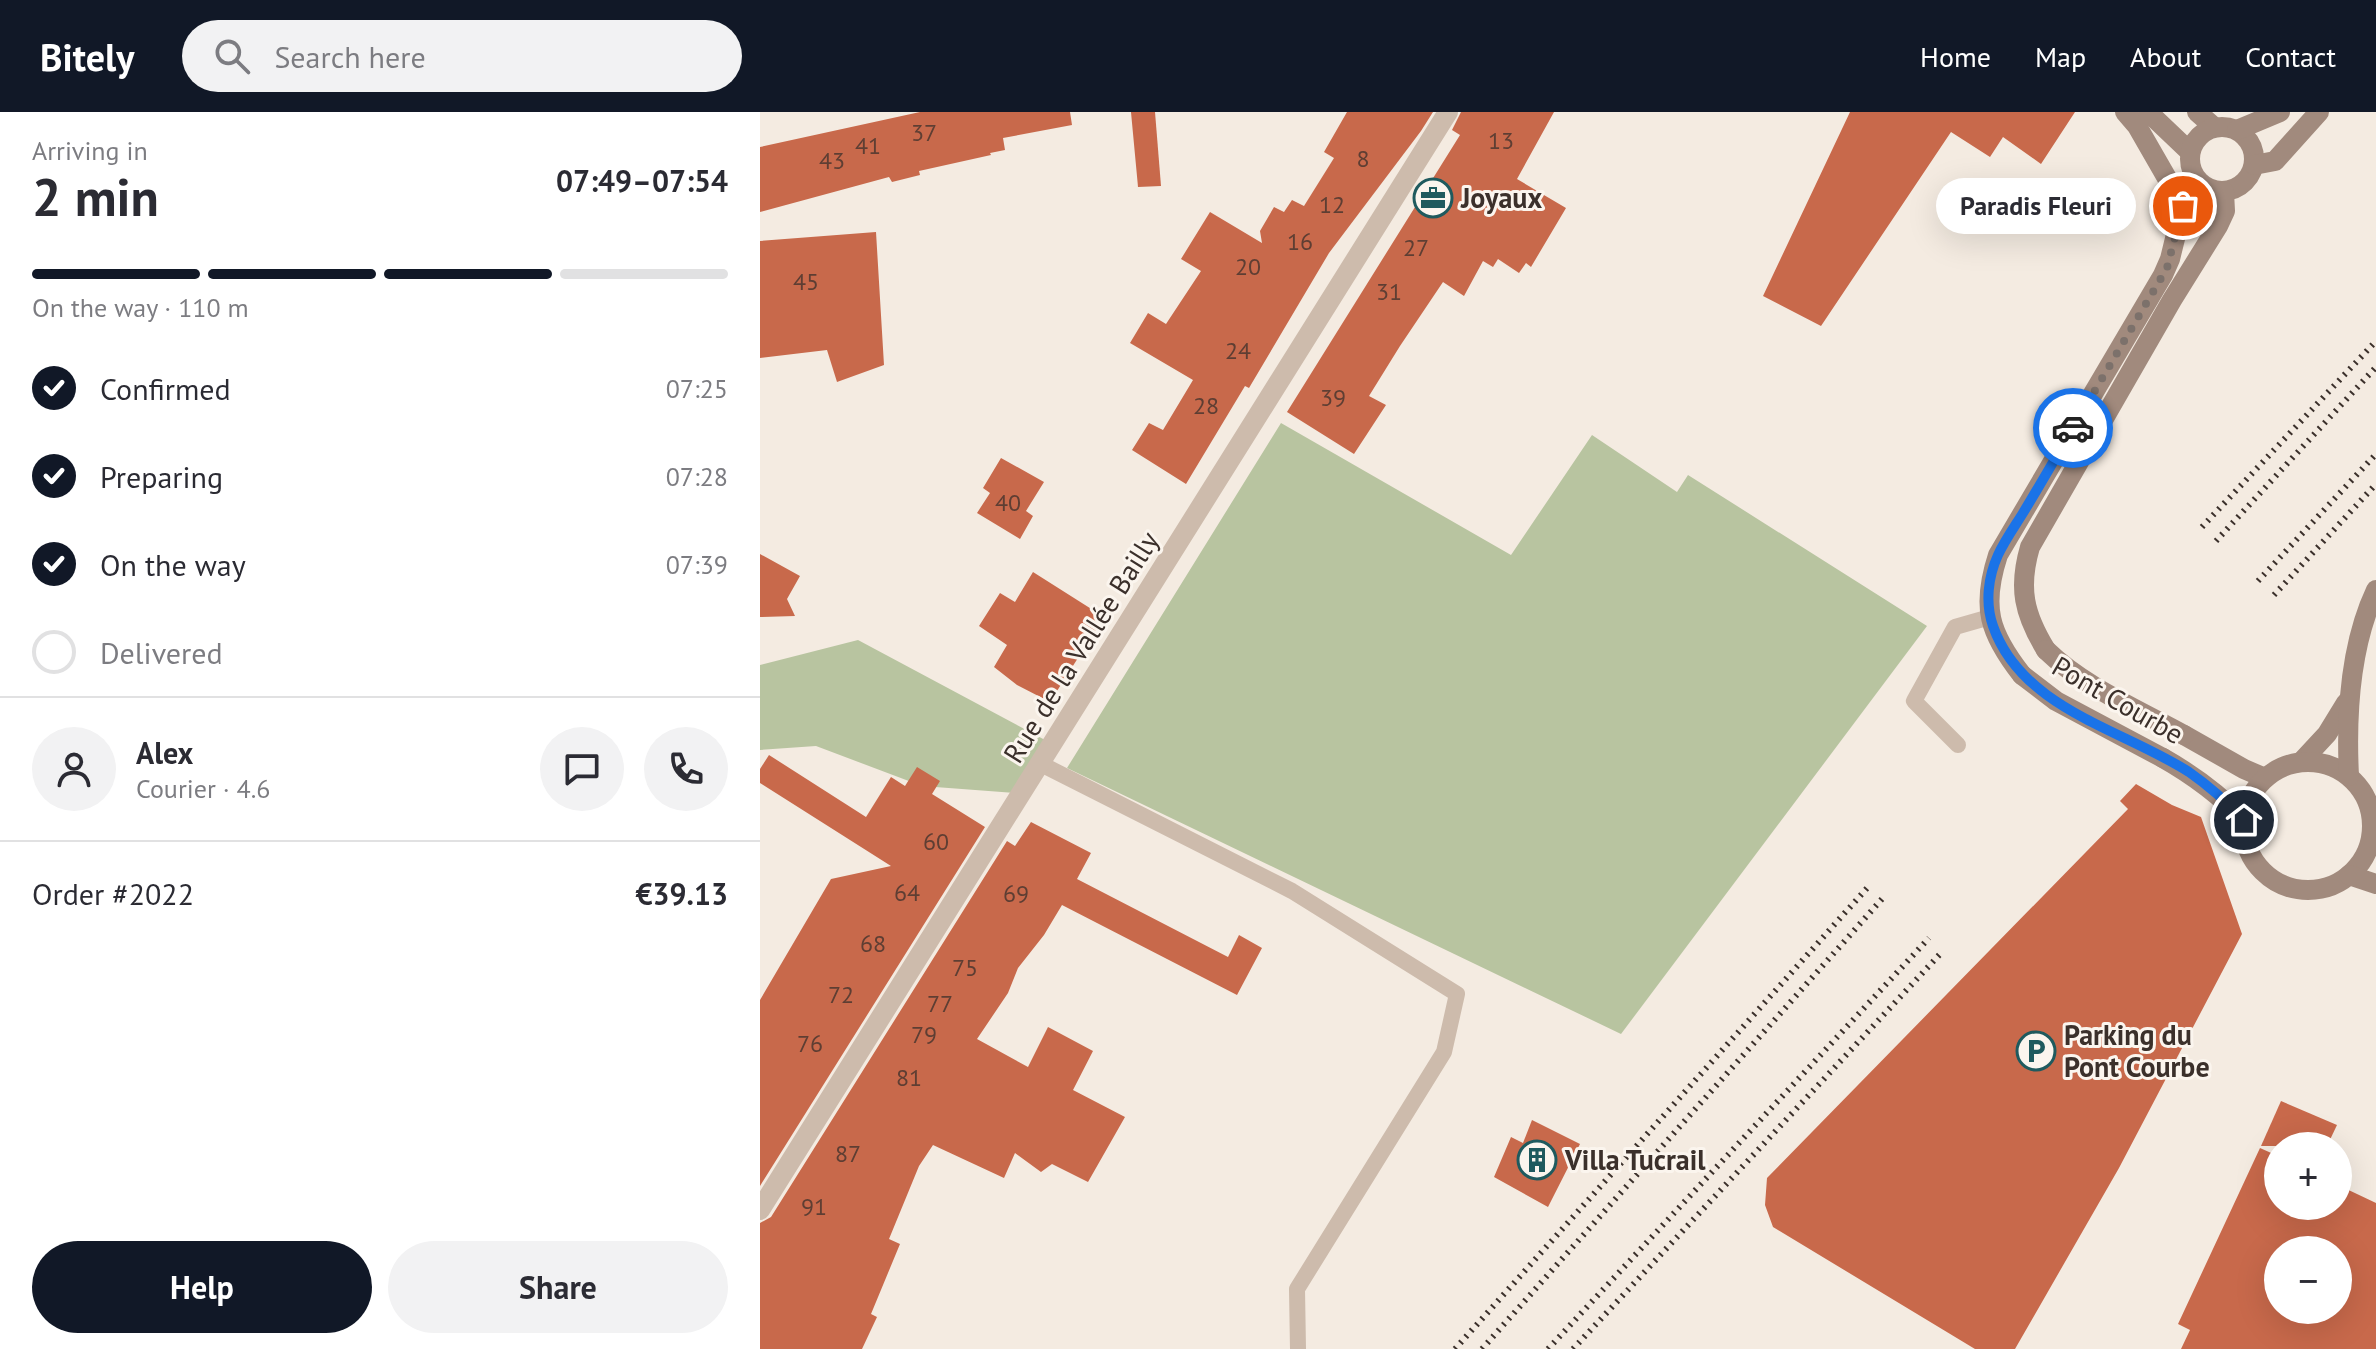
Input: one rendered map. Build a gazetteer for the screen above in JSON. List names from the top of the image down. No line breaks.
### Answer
{"streets":{"main road":["Pont Courbe"],"street":["Rue de la Vallée Bailly"]},"places":{"office":["Joyaux"],"other":["Paradis Fleuri"],"parking":["Parking du Pont Courbe"],"building":["Villa Tucrail"]},"house_numbers":["37","13","41","8","43","12","16","27","20","45","31","24","39","28","40","60","64","69","68","75","72","77","79","76","81","87","91"],"page":{"header":"Bitely","search":"Search here","nav":["Home","Map","About","Contact"],"heading":["2 min","Arriving in","07:49–07:54"],"panel":["Alex","Courier · 4.6","Order #2022","€39.13"],"bubble":"Paradis Fleuri","bar":"On the way · 110 m","list":[["Confirmed","07:25"],["Preparing","07:28"],["On the way","07:39"],"Delivered"],"map_buttons":["+","−"],"buttons":["Help","Share"]}}
